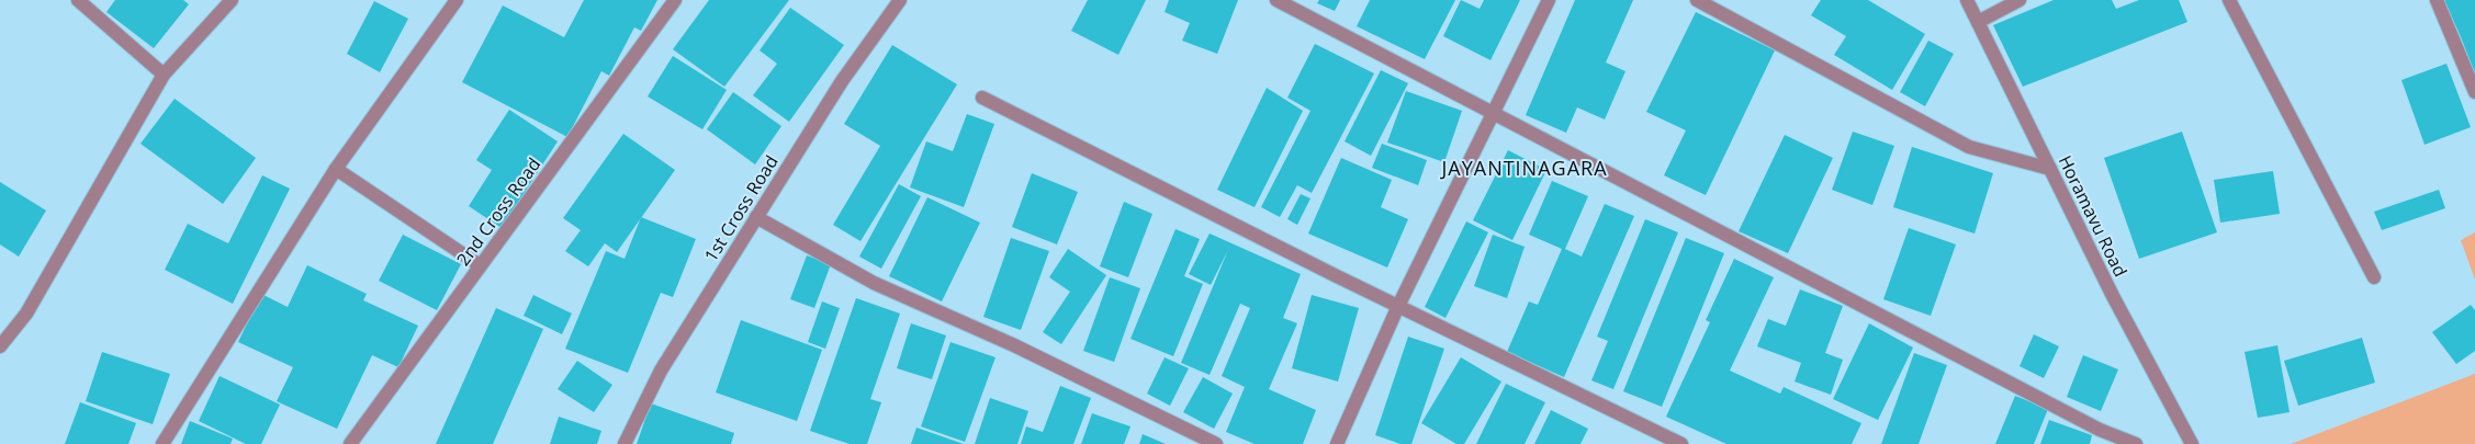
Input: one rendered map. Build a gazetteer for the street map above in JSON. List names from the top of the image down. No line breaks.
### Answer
{"streets":{"street":["1st Cross Road","2nd Cross Road","Horamavu Road"]},"districts":["JAYANTINAGARA"]}
